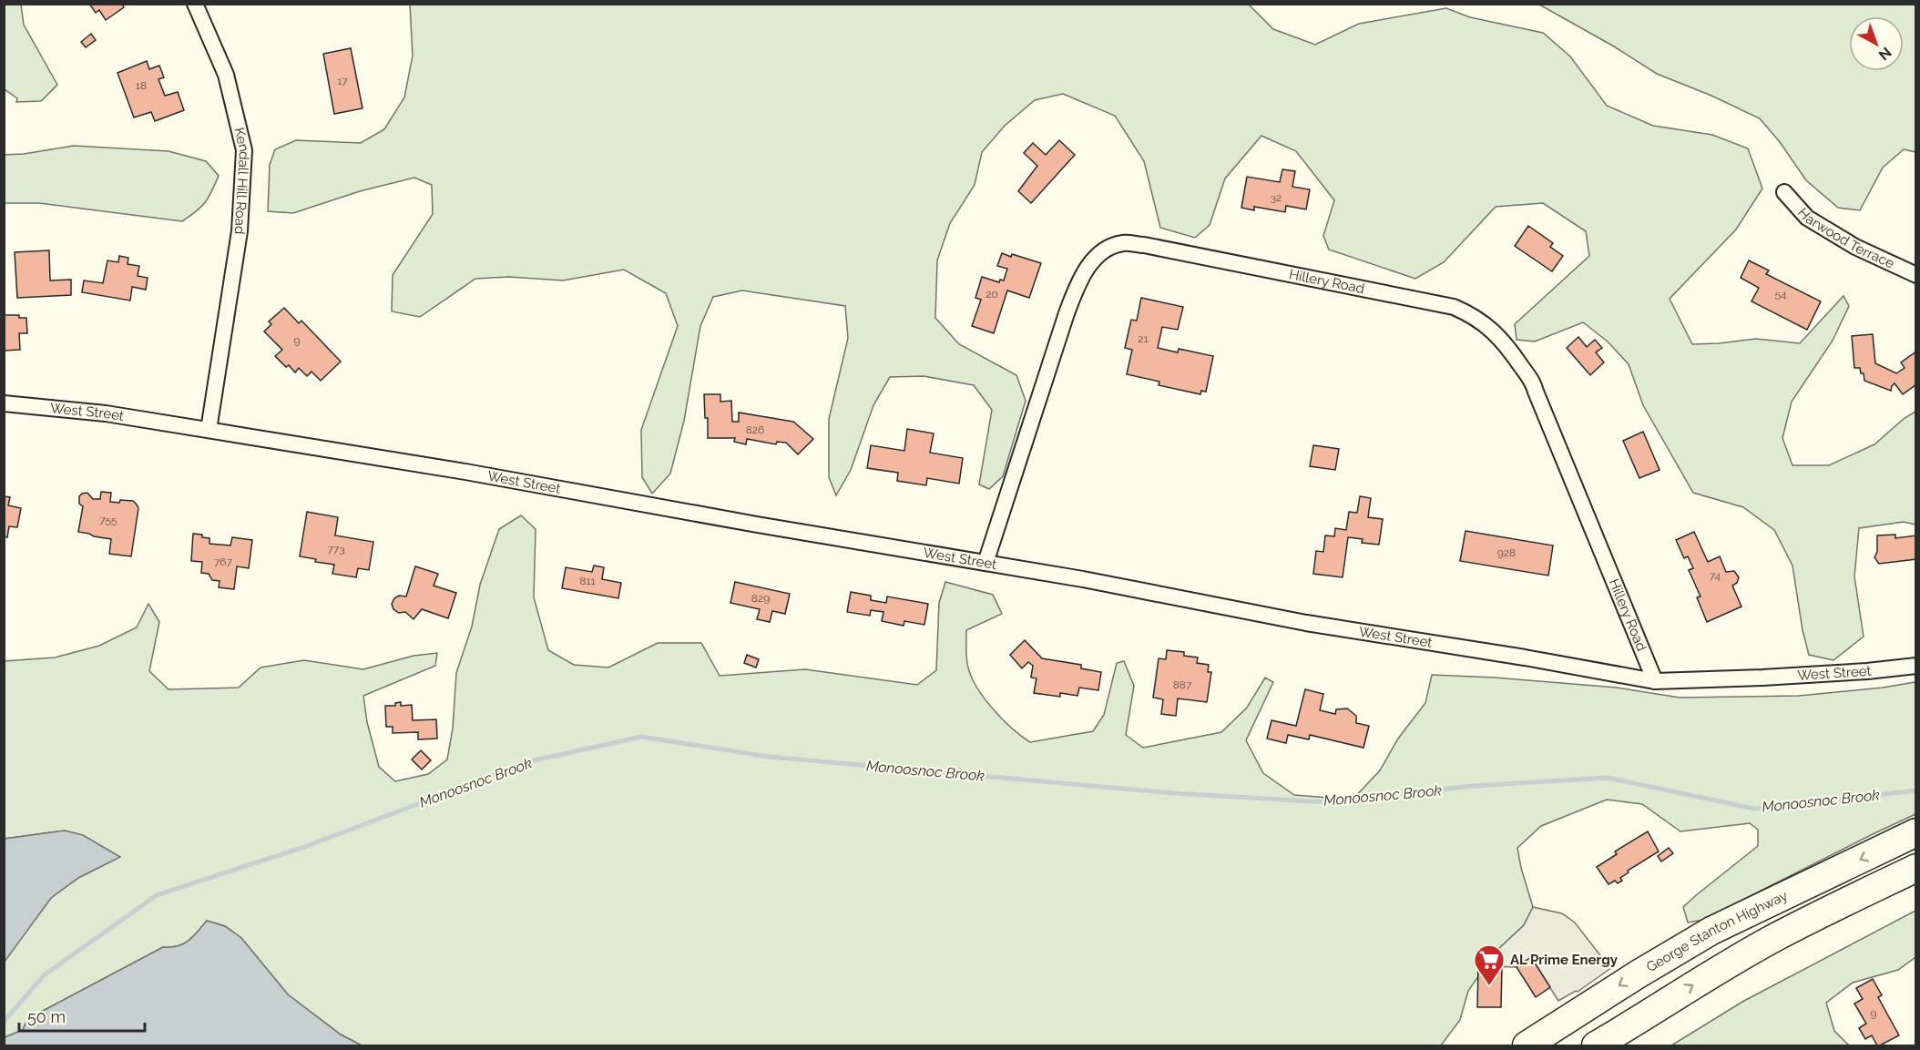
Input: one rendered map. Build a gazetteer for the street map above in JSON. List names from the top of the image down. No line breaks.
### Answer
{"streets":{"highway":["George Stanton Highway"],"street":["Kendall Hill Road","Harwood Terrace","Hillery Road","West Street"]},"crossings":[["Kendall Hill Road","West Street"],["Hillery Road","West Street"]],"water":["Monoosnoc Brook"],"places":{"supermarket":["AL Prime Energy"]},"house_numbers":["17","18","32","20","54","21","9","826","755","773","928","767","74","811","829","887","9"],"scale_bar":"50 m","north":"bottom right"}
